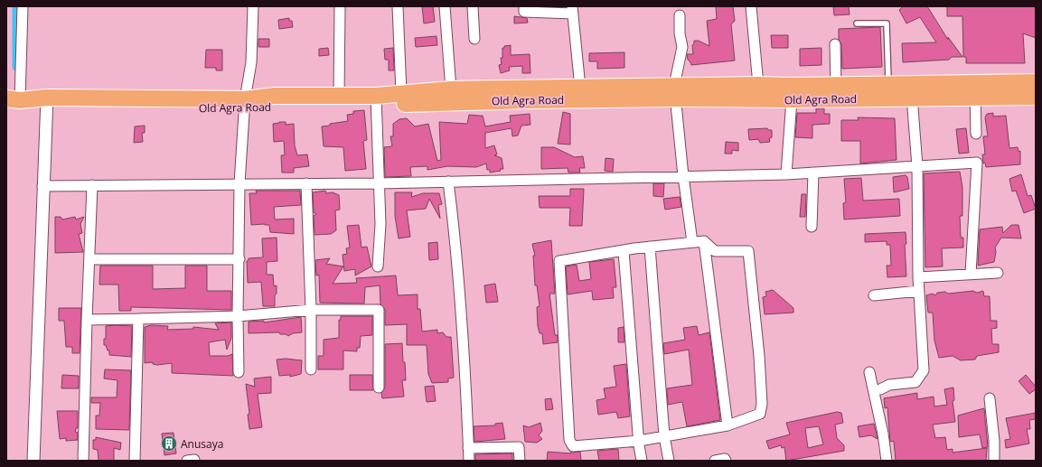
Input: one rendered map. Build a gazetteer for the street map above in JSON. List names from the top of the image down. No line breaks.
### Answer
{"streets":{"highway":["Old Agra Road"]},"places":{"building":["Anusaya"]}}
